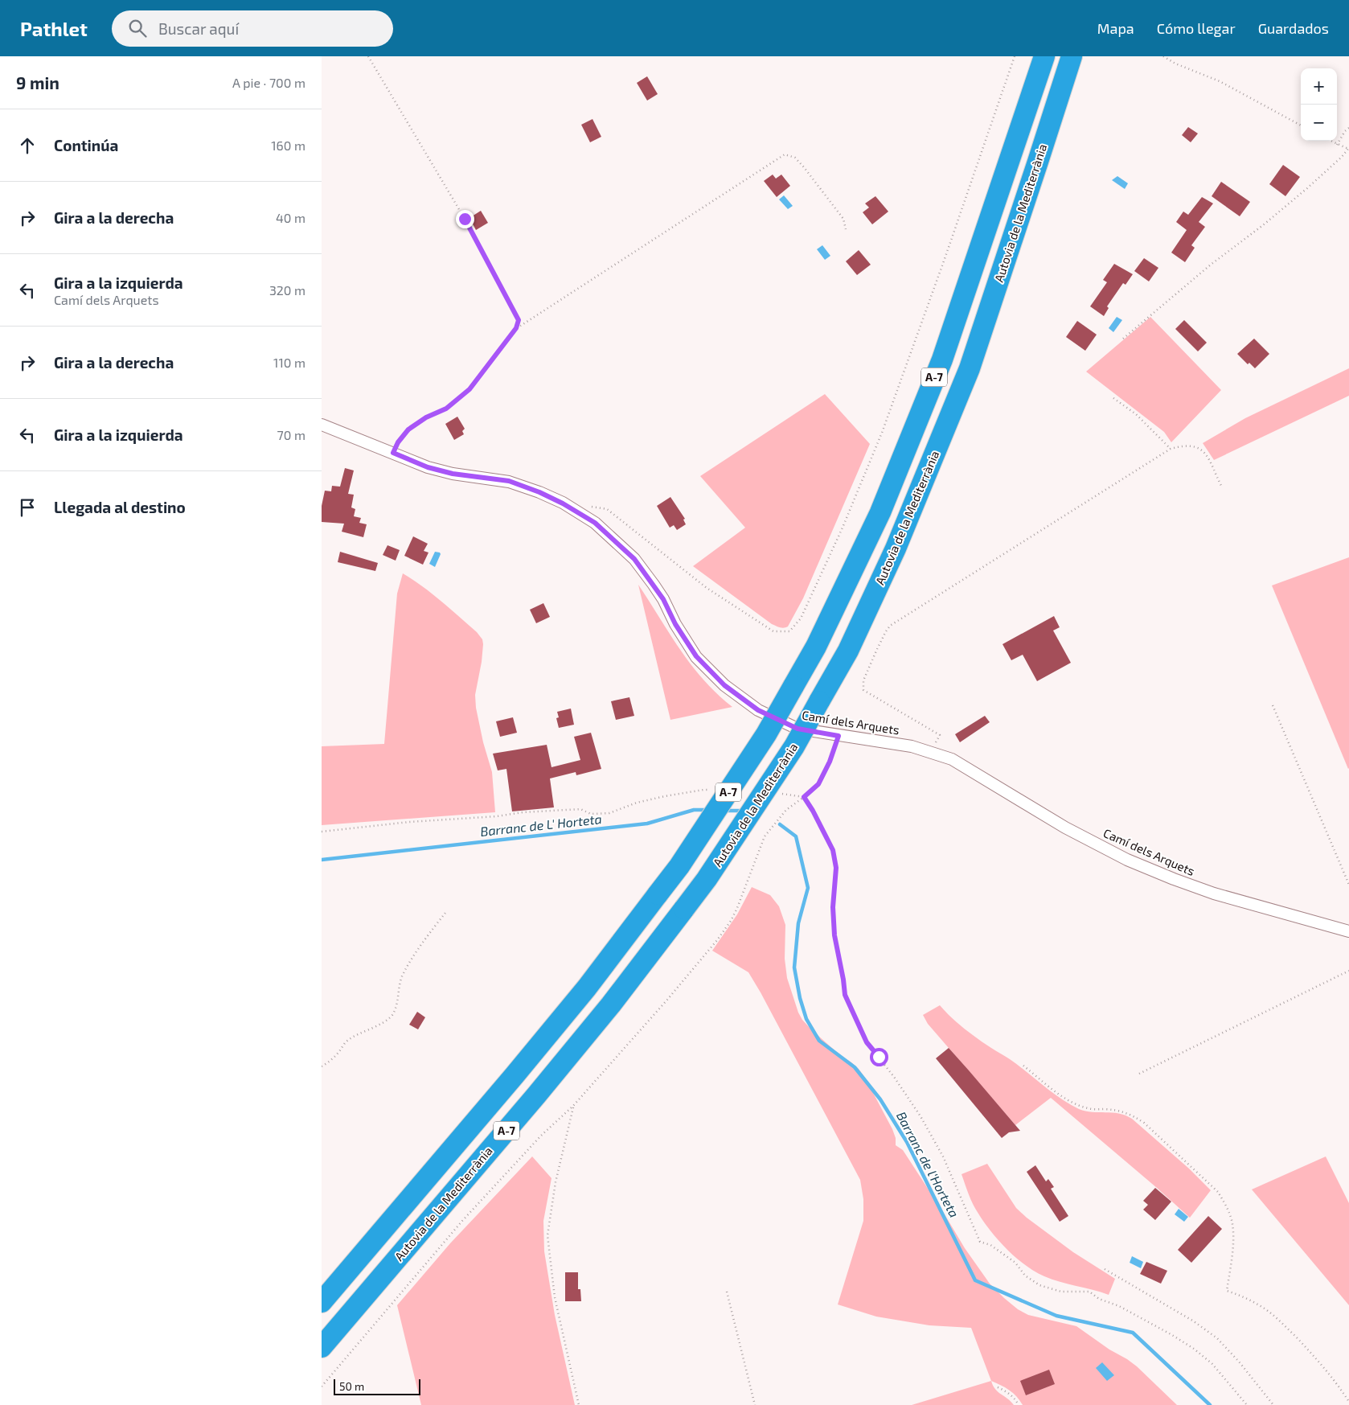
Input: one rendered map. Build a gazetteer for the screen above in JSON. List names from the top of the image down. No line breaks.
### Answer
{"streets":{"highway":["Autovia de la Mediterrània","A-7"],"street":["Camí dels Arquets"]},"water":["Barranc de L' Horteta","Barranc de l'Horteta"],"scale_bar":"50 m","page":{"header":"Pathlet","search":"Buscar aquí","nav":["Mapa","Cómo llegar","Guardados"],"heading":["9 min","A pie · 700 m"],"map_buttons":["+","−"],"list":[["Continúa","160 m"],["Gira a la derecha","40 m"],["Gira a la izquierda","Camí dels Arquets","320 m"],["Gira a la derecha","110 m"],["Gira a la izquierda","70 m"],"Llegada al destino"],"scale":"50 m"}}
